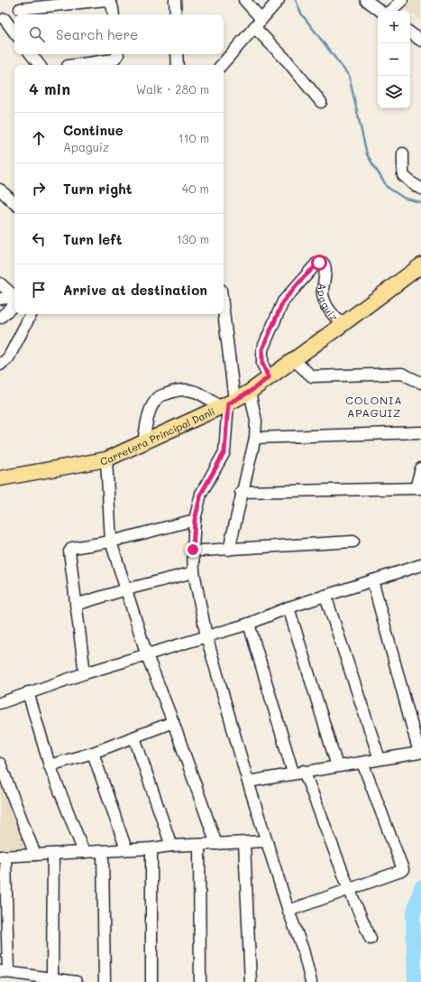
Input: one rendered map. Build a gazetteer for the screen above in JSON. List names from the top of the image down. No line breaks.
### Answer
{"streets":{"main road":["Carretera Principal Danli"],"street":["Apaguiz"]},"crossings":[["Apaguiz","Carretera Principal Danli"]],"districts":["COLONIA APAGUIZ"],"page":{"map_buttons":["+","−"],"search":"Search here","heading":["4 min","Walk · 280 m"],"list":[["Continue","Apaguiz","110 m"],["Turn right","40 m"],["Turn left","130 m"],"Arrive at destination"]}}
